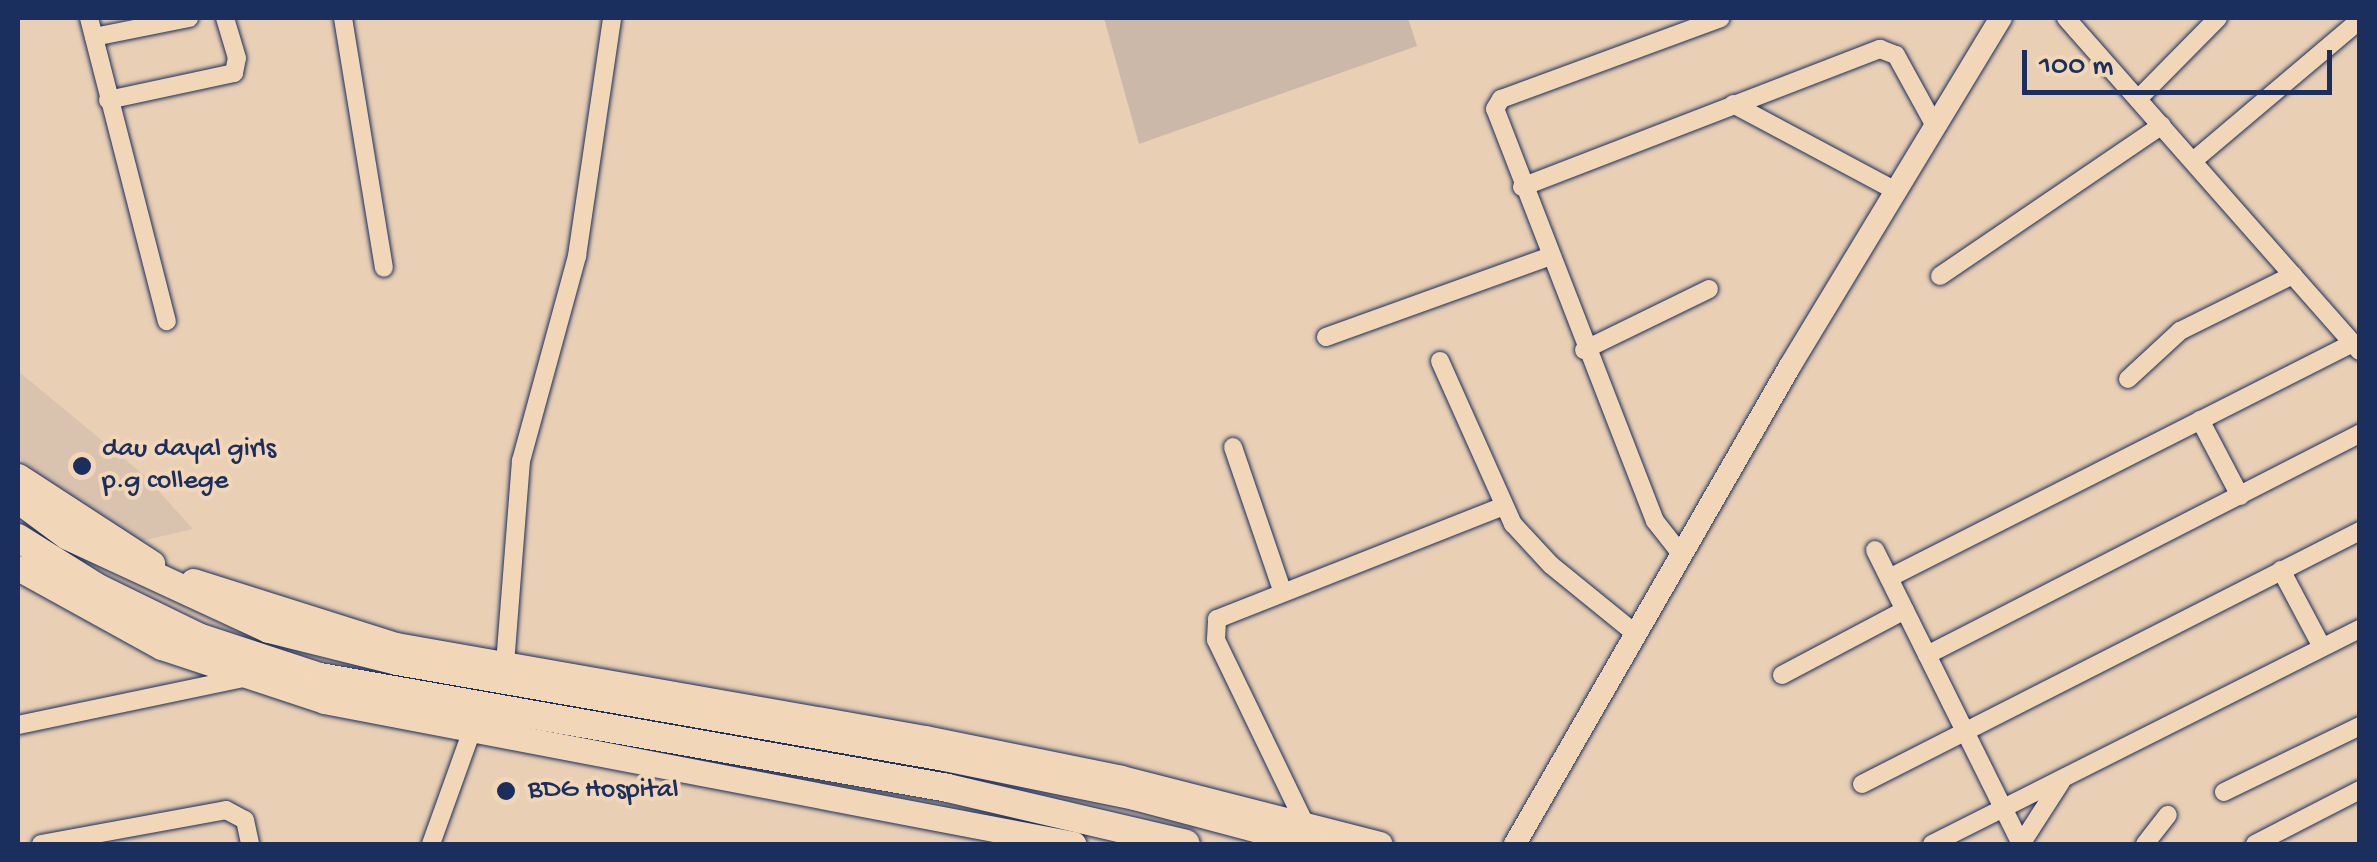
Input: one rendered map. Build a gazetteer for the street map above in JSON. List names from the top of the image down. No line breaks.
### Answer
{"places":["dau dayal girls p.g college","BDG Hospital"],"scale_bar":"100 m"}
